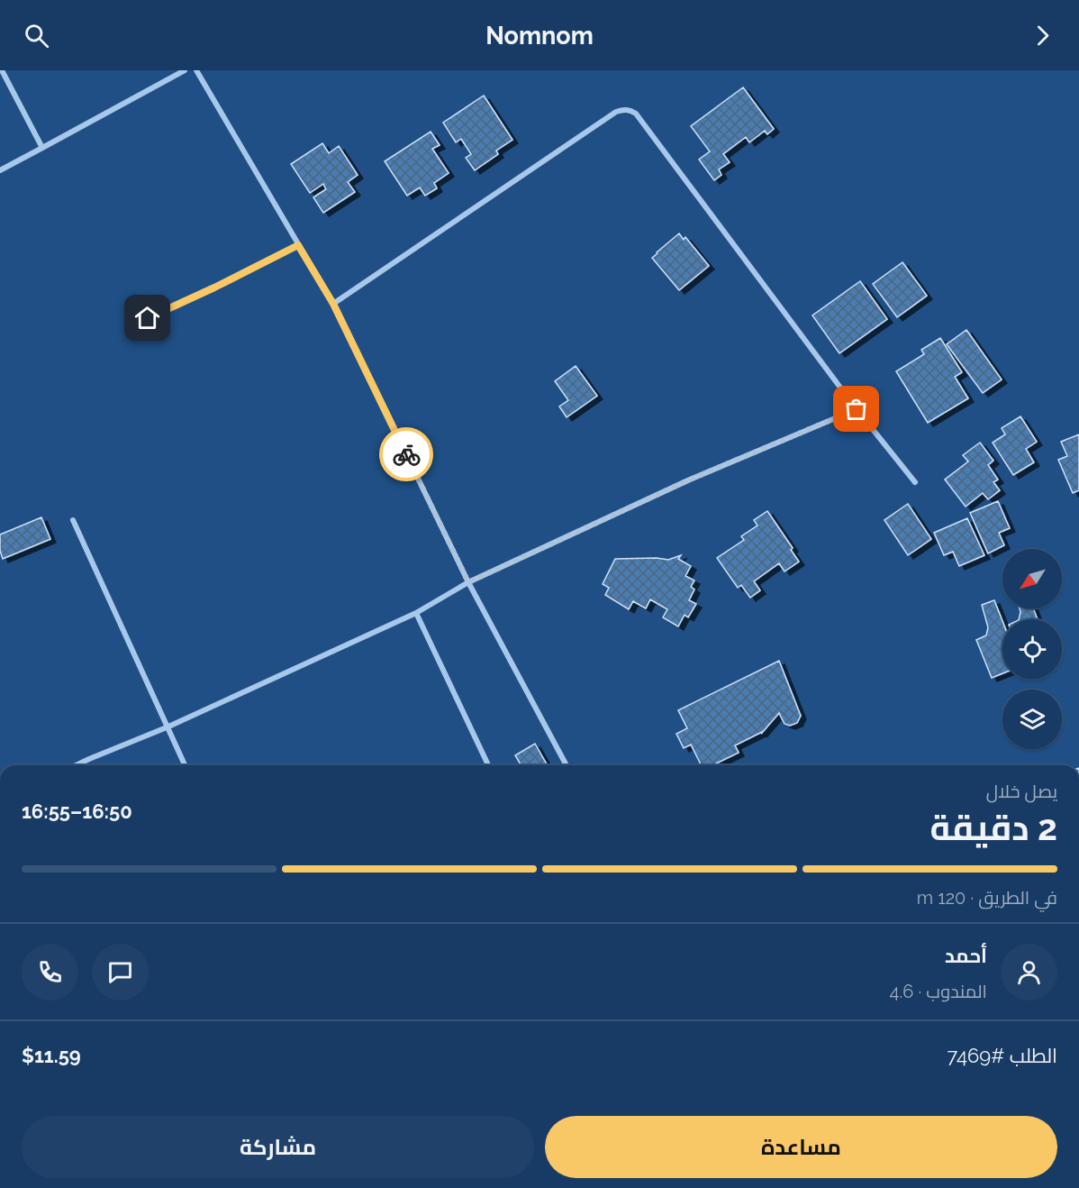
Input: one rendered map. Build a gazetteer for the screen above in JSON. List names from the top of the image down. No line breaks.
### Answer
{"north":"bottom left","page":{"header":"Nomnom","heading":["2 دقيقة","يصل خلال","16:50–16:55"],"panel":["أحمد","المندوب · 4.6","الطلب #7469","$11.59"],"bar":"في الطريق · 120 m","buttons":["مساعدة","مشاركة"]}}
